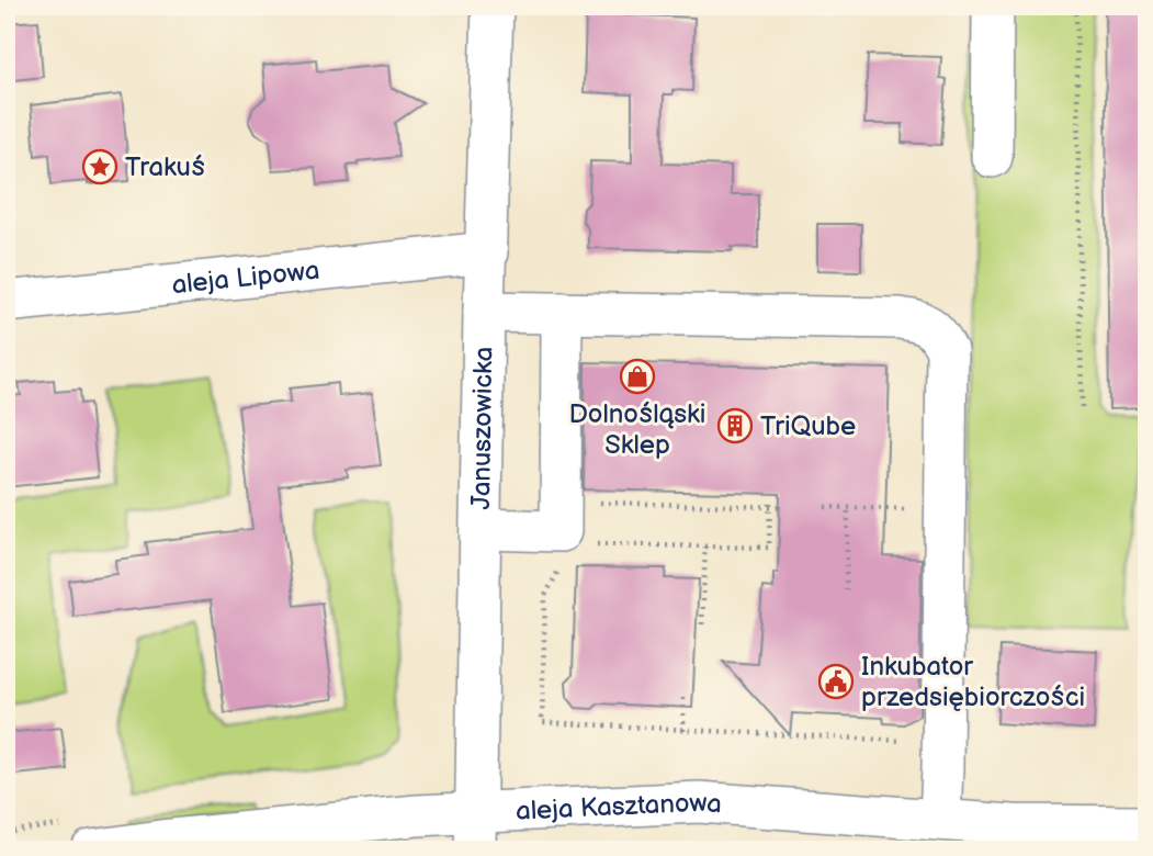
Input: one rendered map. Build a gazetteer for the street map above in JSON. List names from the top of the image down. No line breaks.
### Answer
{"streets":{"street":["aleja Lipowa","Januszowicka","aleja Kasztanowa"]},"crossings":[["aleja Lipowa","Januszowicka"],["Januszowicka","aleja Kasztanowa"]],"places":{"place":["Trakuś"],"shop":["Dolnośląski Sklep"],"building":["TriQube"],"public building":["Inkubator przedsiębiorczości"]}}
